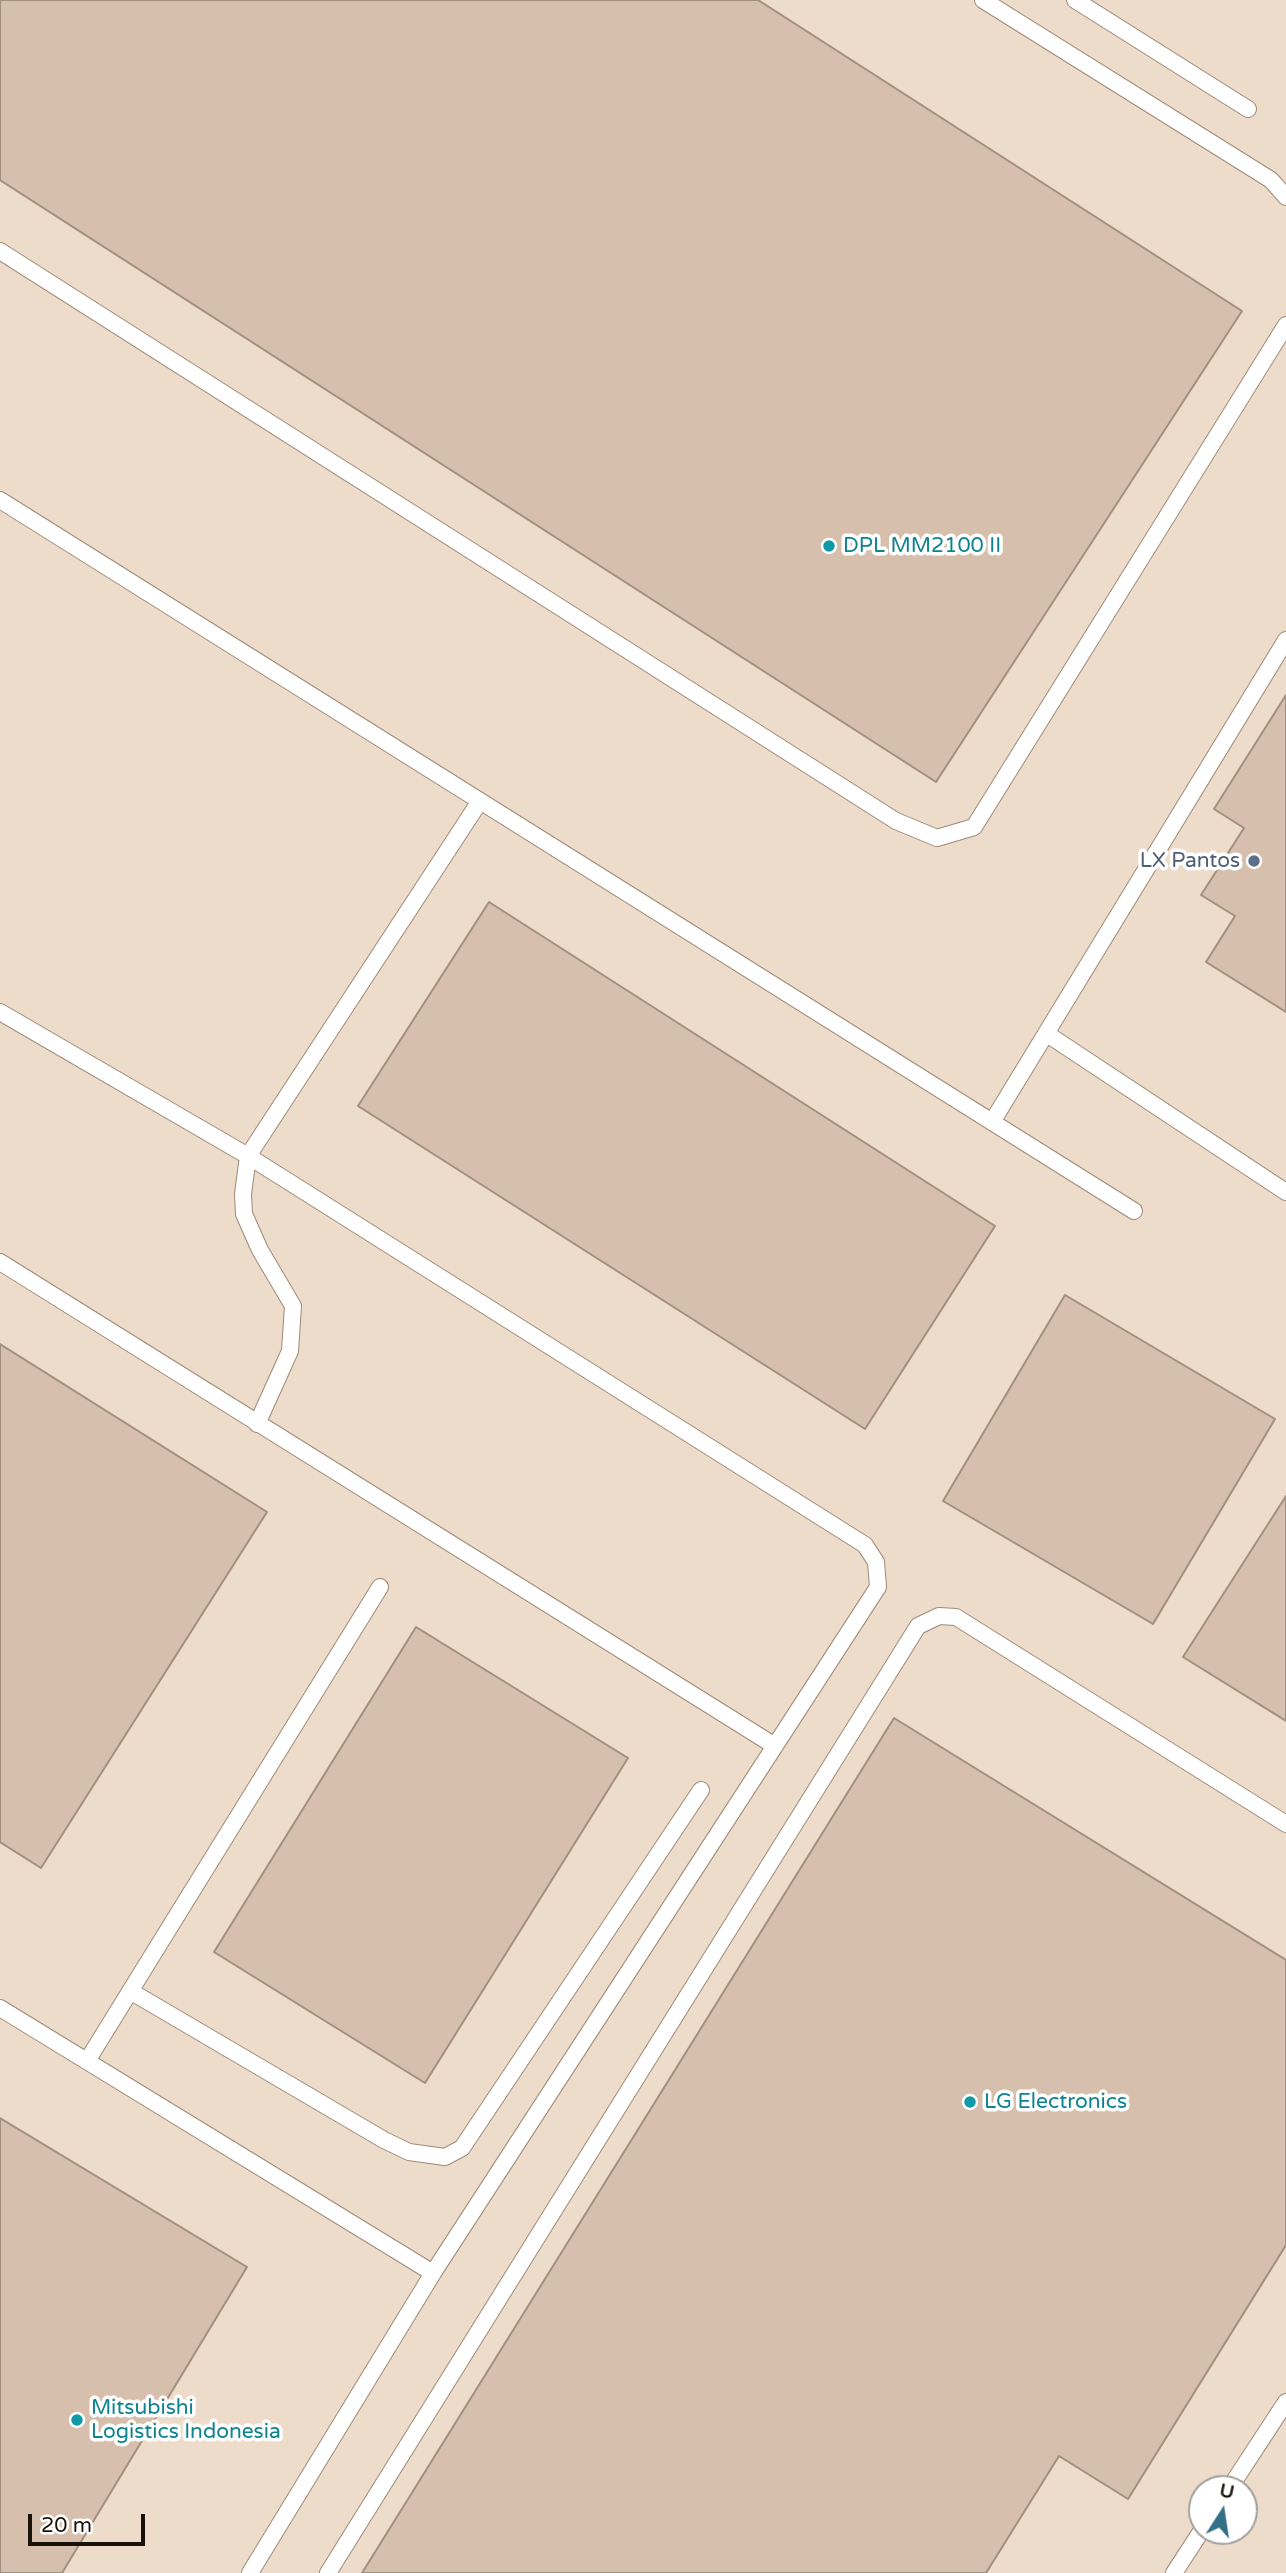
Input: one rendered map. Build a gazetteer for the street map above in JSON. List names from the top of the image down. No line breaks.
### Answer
{"places":["DPL MM2100 II","LX Pantos","LG Electronics","Mitsubishi Logistics Indonesia"],"scale_bar":"20 m","north":"top"}
